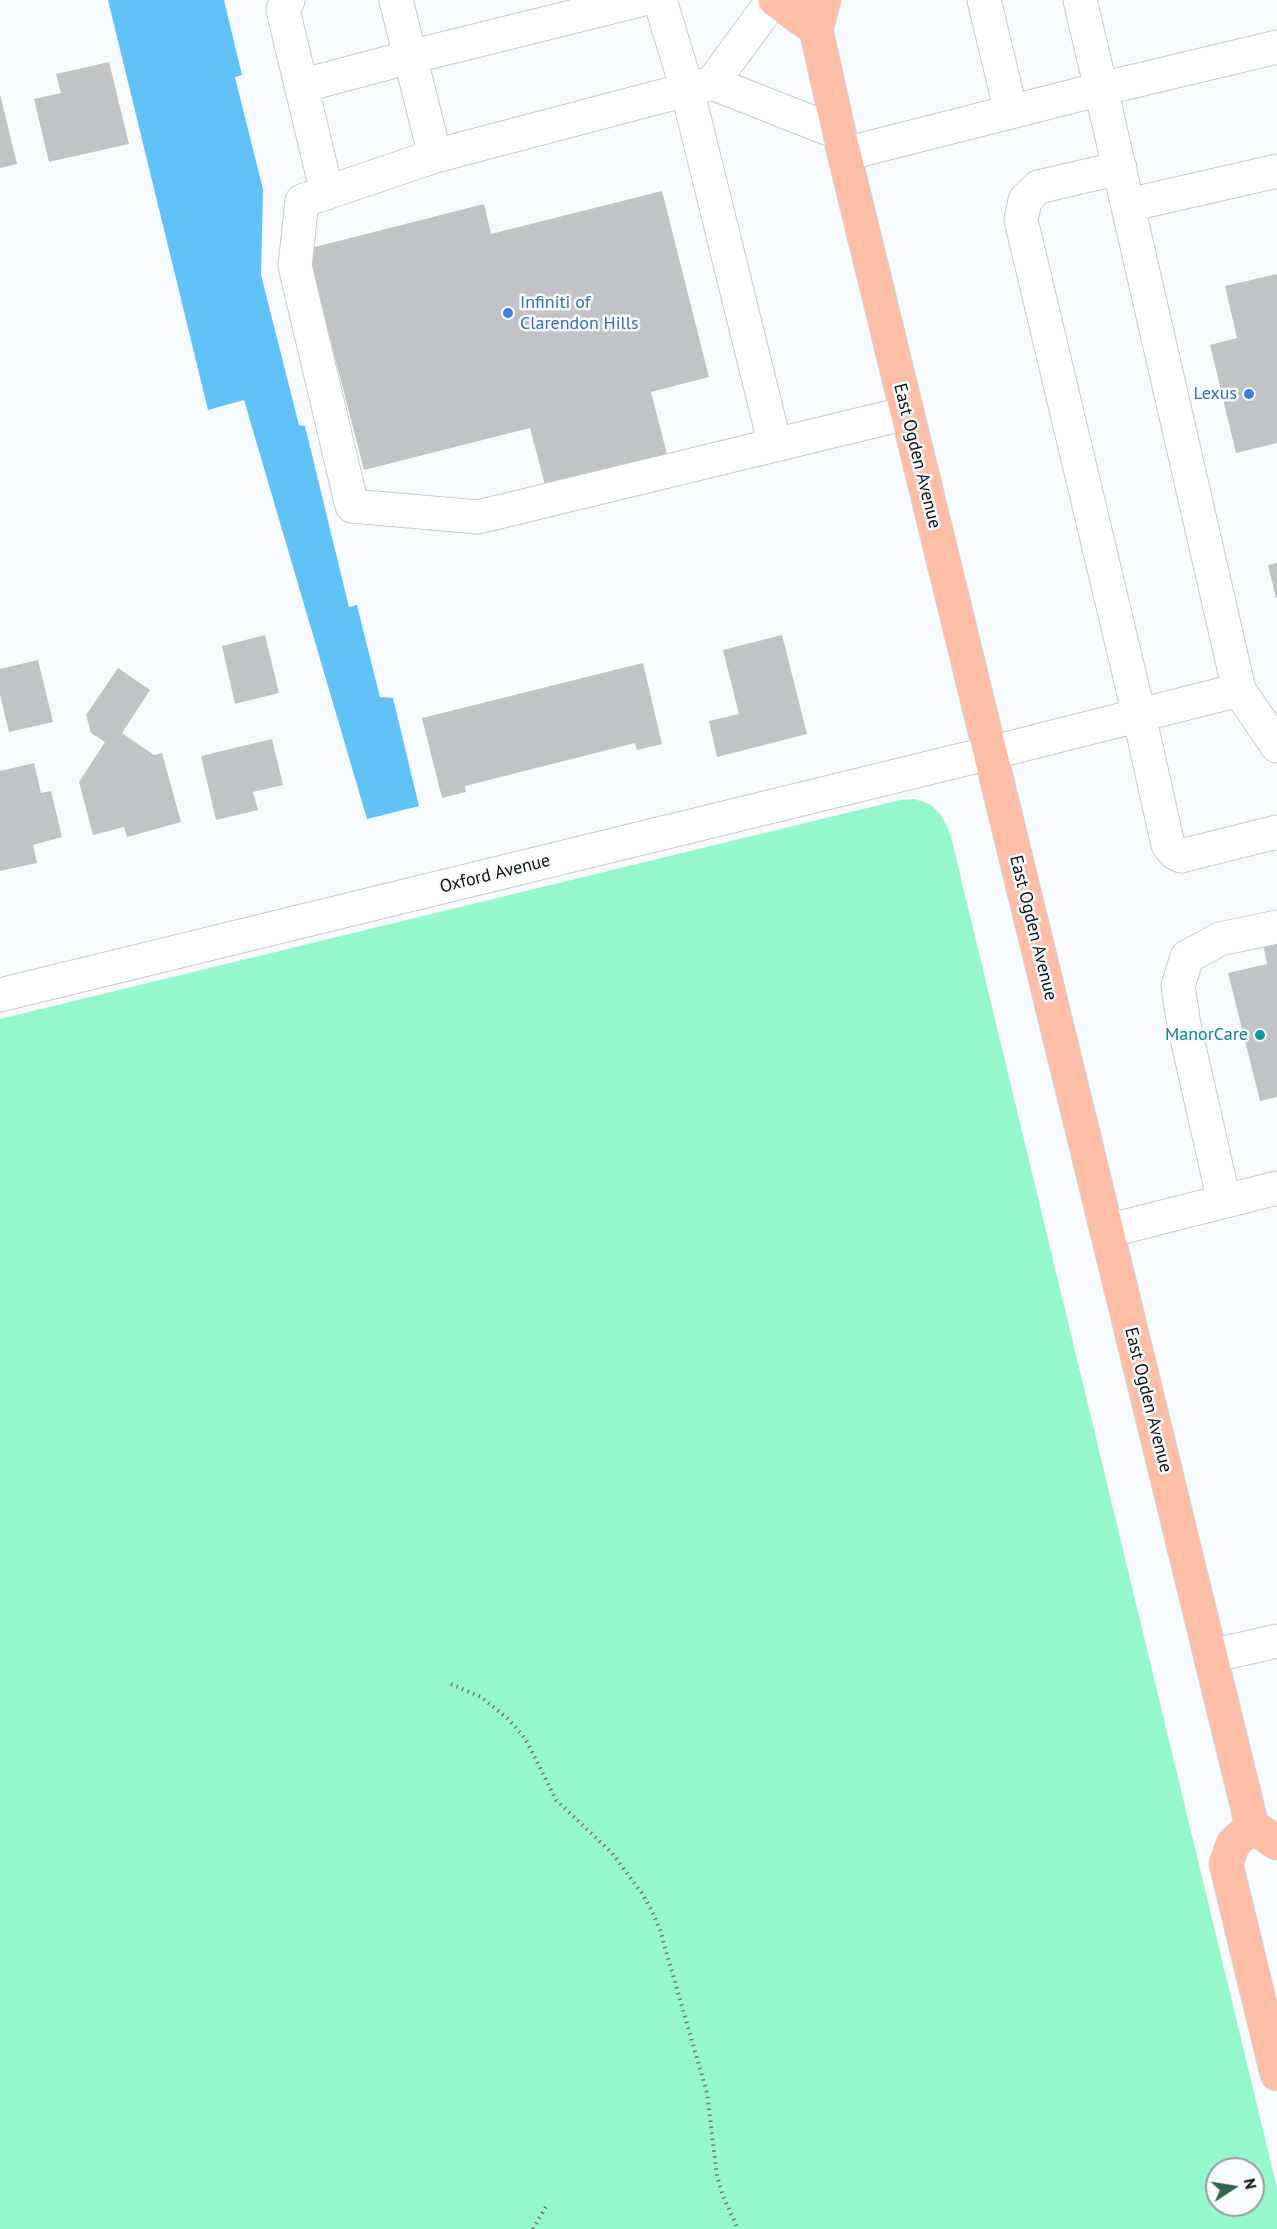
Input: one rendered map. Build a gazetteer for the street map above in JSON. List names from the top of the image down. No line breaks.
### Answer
{"streets":{"main road":["East Ogden Avenue"],"street":["Oxford Avenue"]},"crossings":[["East Ogden Avenue","Oxford Avenue"]],"places":["Infiniti of Clarendon Hills","Lexus","ManorCare"],"north":"right"}
